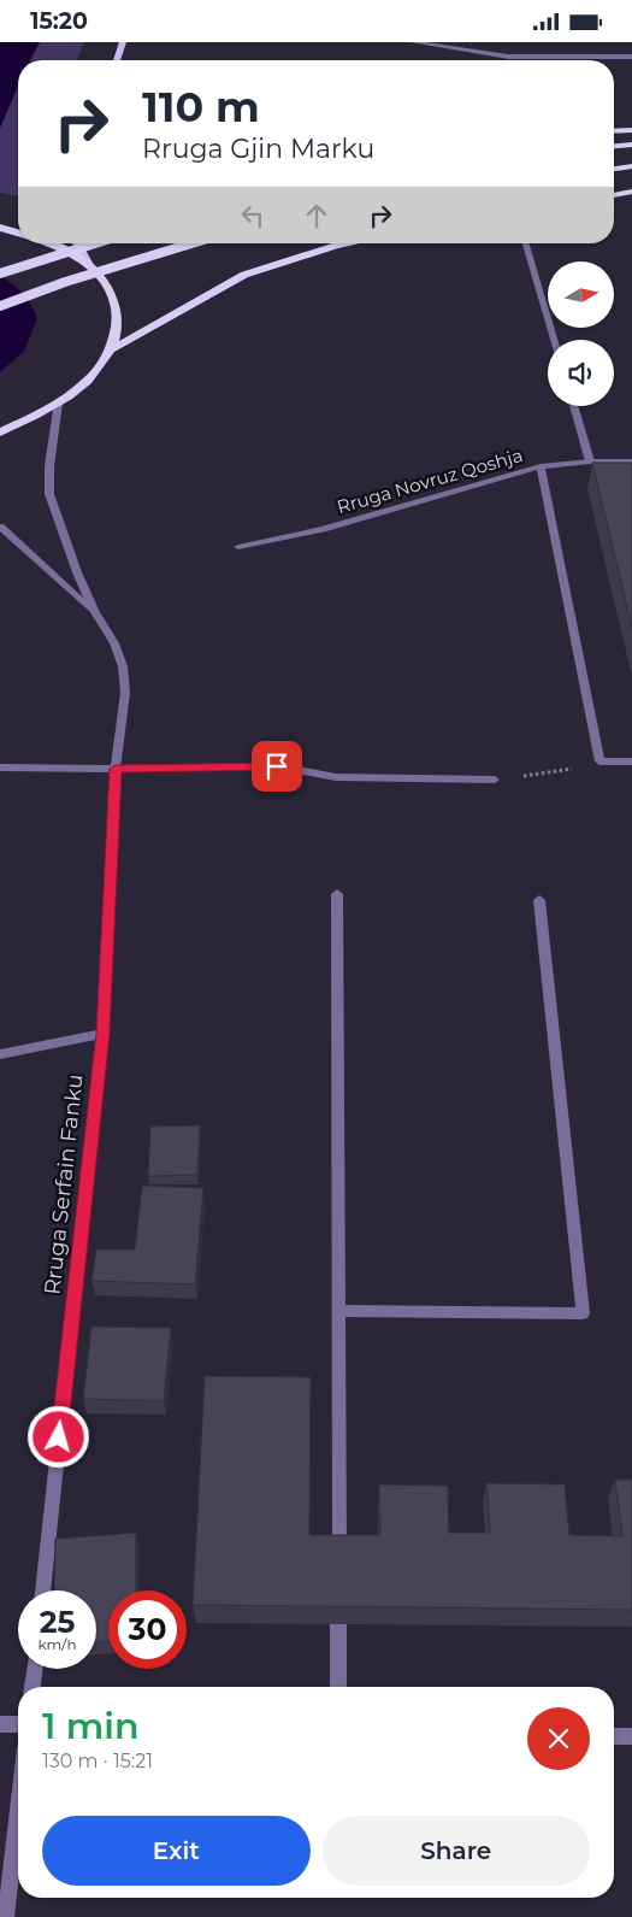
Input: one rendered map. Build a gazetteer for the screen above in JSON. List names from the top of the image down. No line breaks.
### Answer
{"streets":{"street":["Rruga Novruz Qoshja","Rruga Serfain Fanku"]},"north":"right","page":{"status":"15:20","turn":["110 m","Rruga Gjin Marku"],"speed":"25 km/h","limit":"30","heading":["1 min","130 m · 15:21"],"buttons":["Exit","Share"]}}
